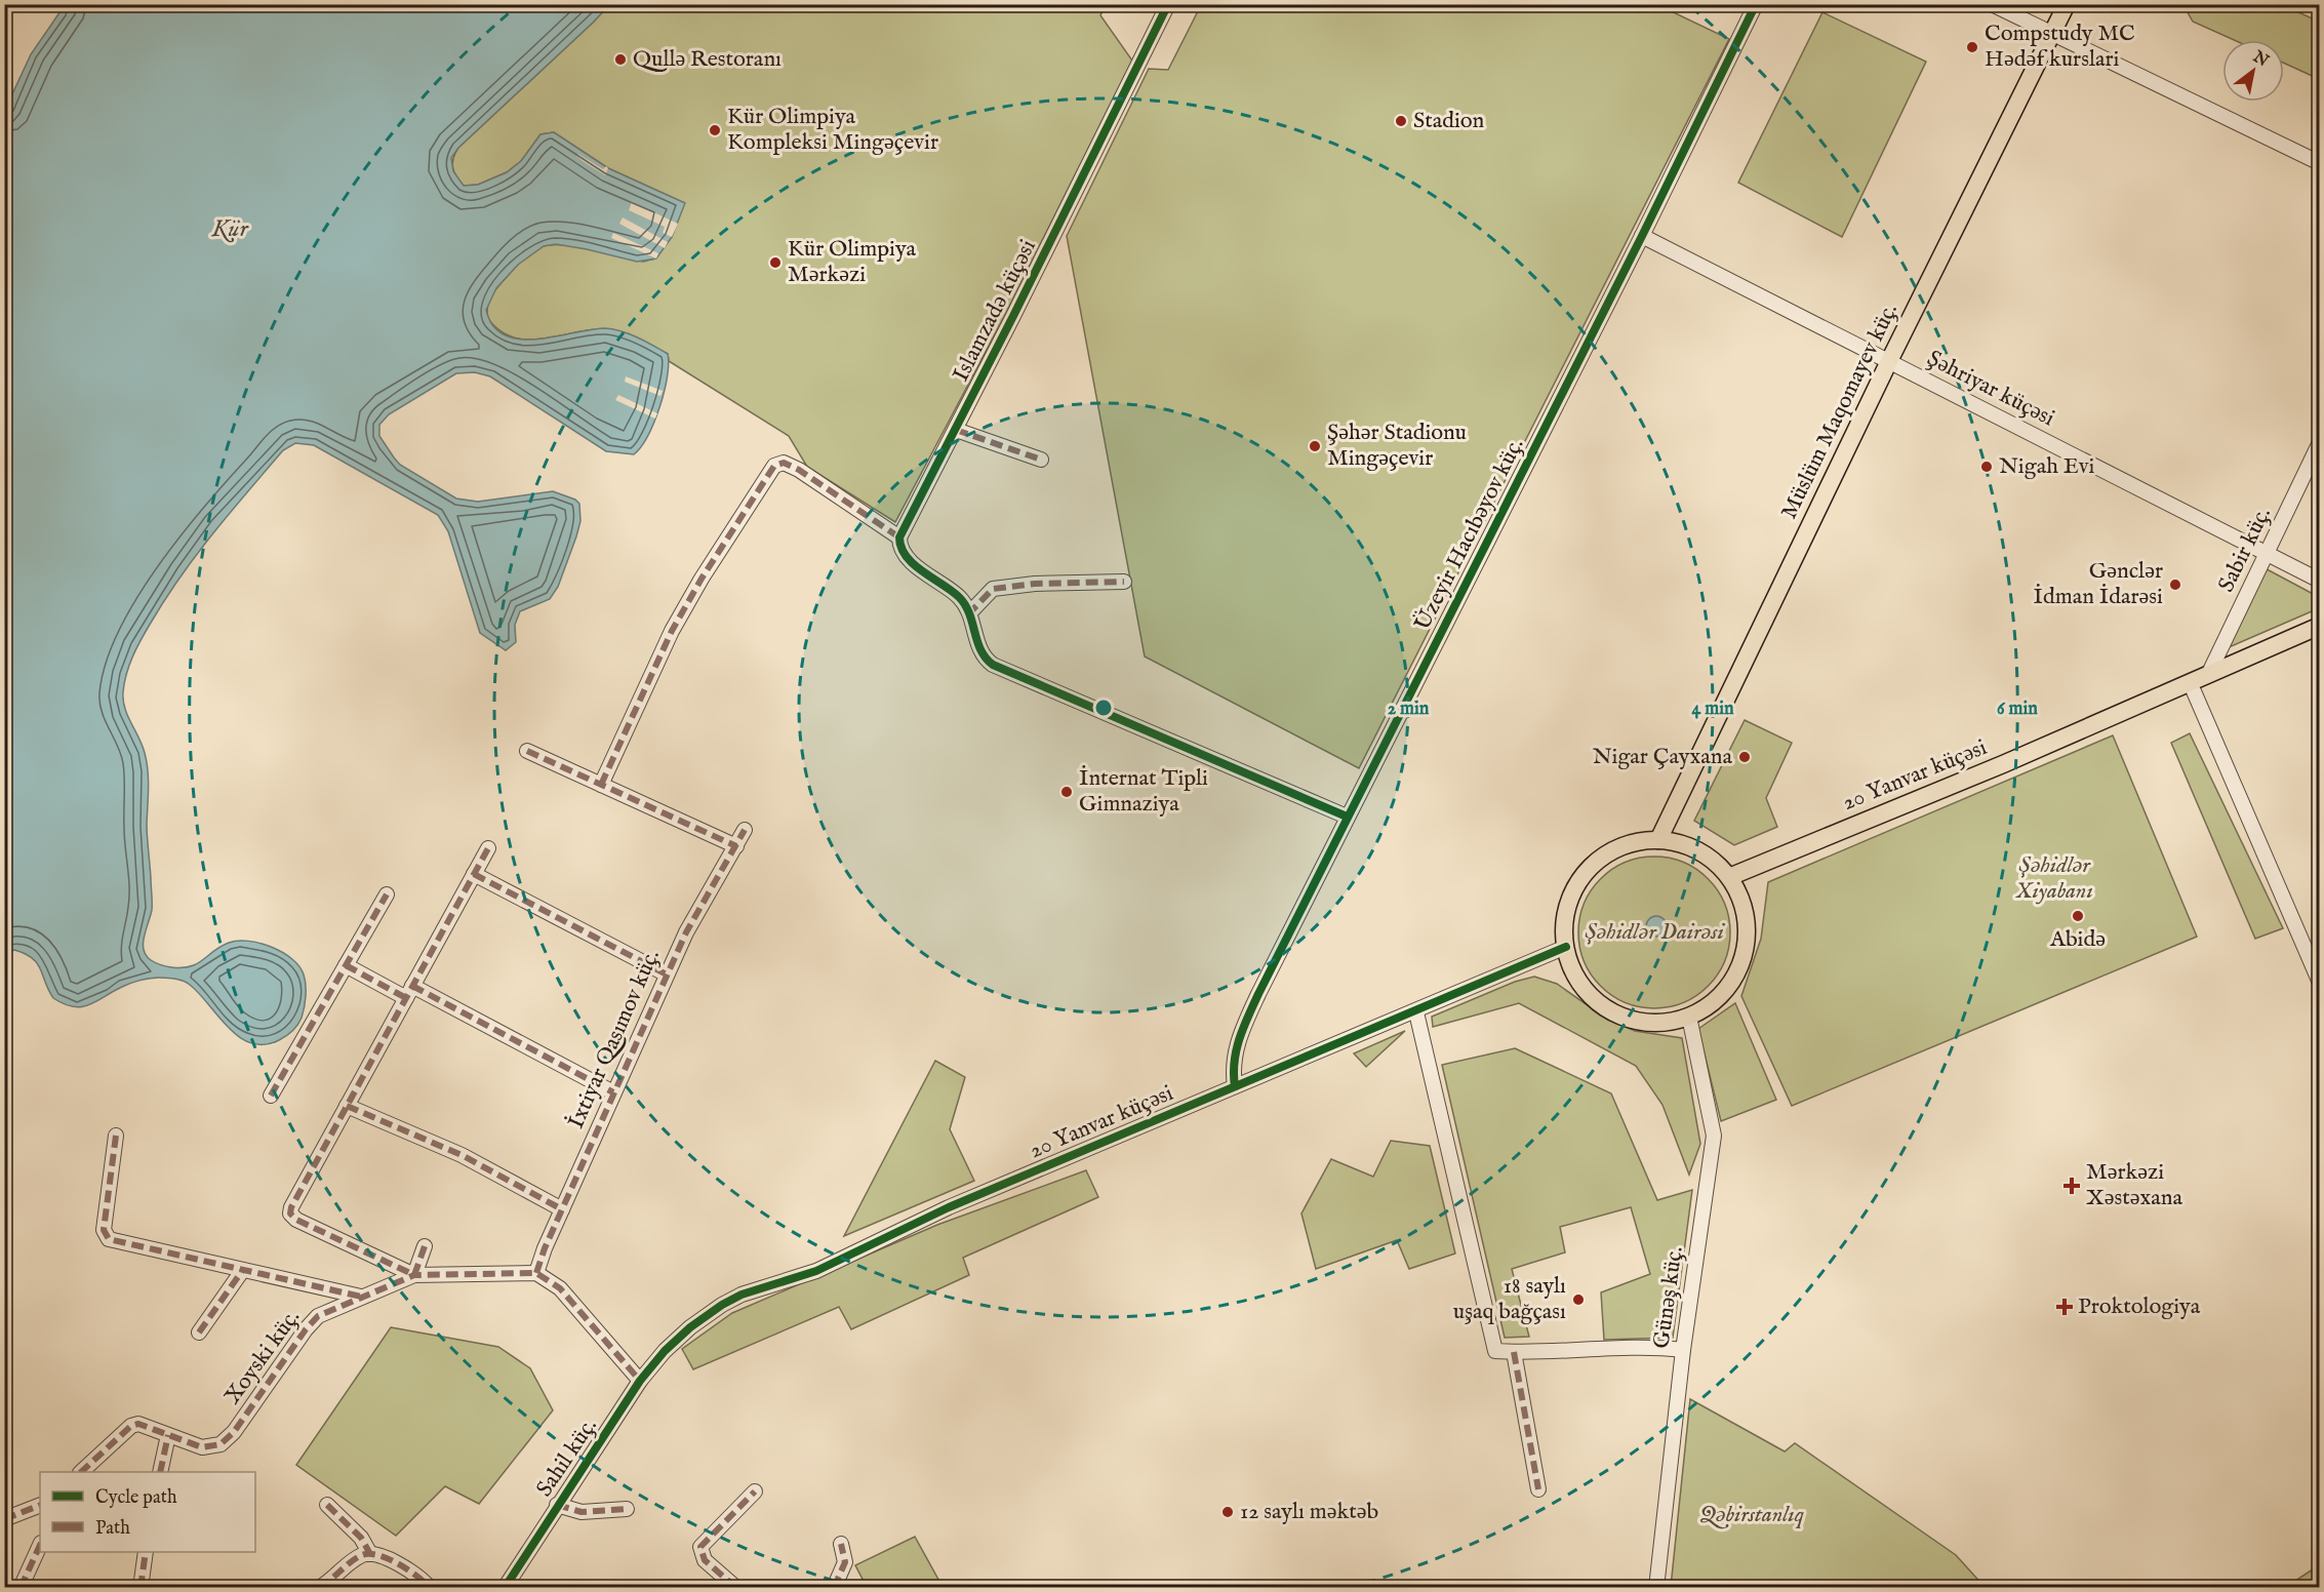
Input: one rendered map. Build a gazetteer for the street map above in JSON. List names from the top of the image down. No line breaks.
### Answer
{"streets":{"main road":["Müslüm Maqomayev küç.","20 Yanvar küçəsi"],"street":["Islamzadə küçəsi","Şəhriyar küçəsi","Üzeyir Hacıbəyov küç.","Sabir küç.","İxtiyar Qasımov küç.","Günəş küç.","Xoyski küç.","Sahil küç."]},"crossings":[["Şəhriyar küçəsi","Müslüm Maqomayev küç."],["Şəhriyar küçəsi","Üzeyir Hacıbəyov küç."],["Şəhriyar küçəsi","Sabir küç."],["Müslüm Maqomayev küç.","20 Yanvar küçəsi"],["Müslüm Maqomayev küç.","Günəş küç."],["Üzeyir Hacıbəyov küç.","20 Yanvar küçəsi"],["Sabir küç.","20 Yanvar küçəsi"],["20 Yanvar küçəsi","Günəş küç."],["20 Yanvar küçəsi","Sahil küç."],["İxtiyar Qasımov küç.","Xoyski küç."]],"water":["Kür"],"parks":["Şəhidlər Xiyabanı","Şəhidlər Dairəsi","Qəbirstanlıq"],"places":{"other":["Compstudy MC Hədəf kurslari","Qullə Restoranı","Stadion","Kür Olimpiya Kompleksi Mingəçevir","Kür Olimpiya Mərkəzi","Şəhər Stadionu Mingəçevir","Nigah Evi","Gənclər İdman İdarəsi","Nigar Çayxana","İnternat Tipli Gimnaziya","Abidə","18 saylı uşaq bağçası","12 saylı məktəb"],"health":["Mərkəzi Xəstəxana","Proktologiya"]},"legend":["Cycle path","Path"],"north":"top right","rings":["2 min","4 min","6 min"]}
